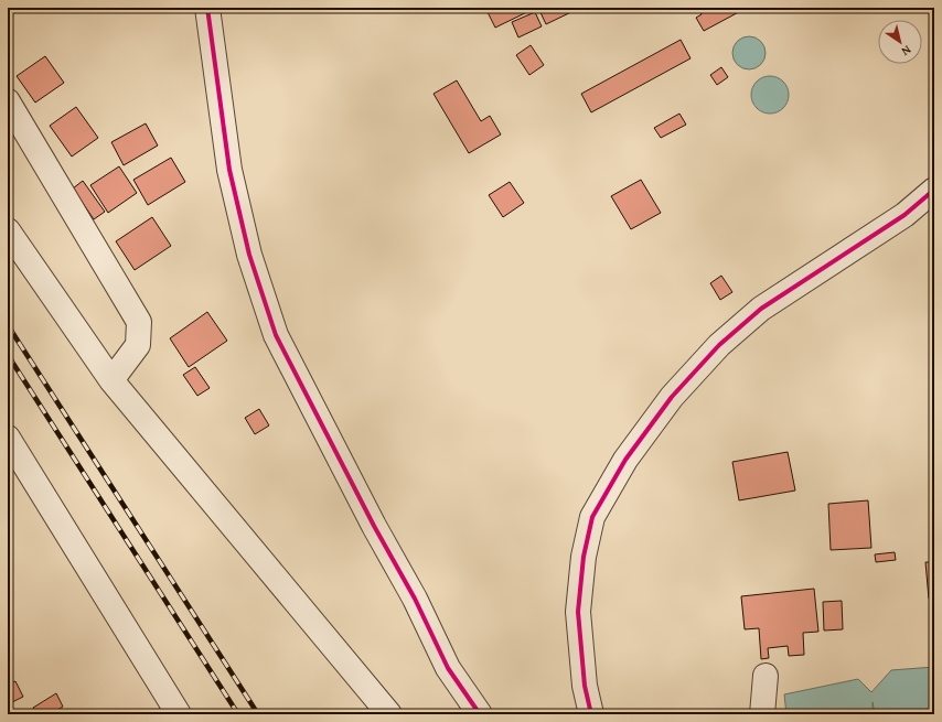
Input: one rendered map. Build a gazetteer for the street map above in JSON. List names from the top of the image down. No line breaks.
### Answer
{"north":"bottom right"}
